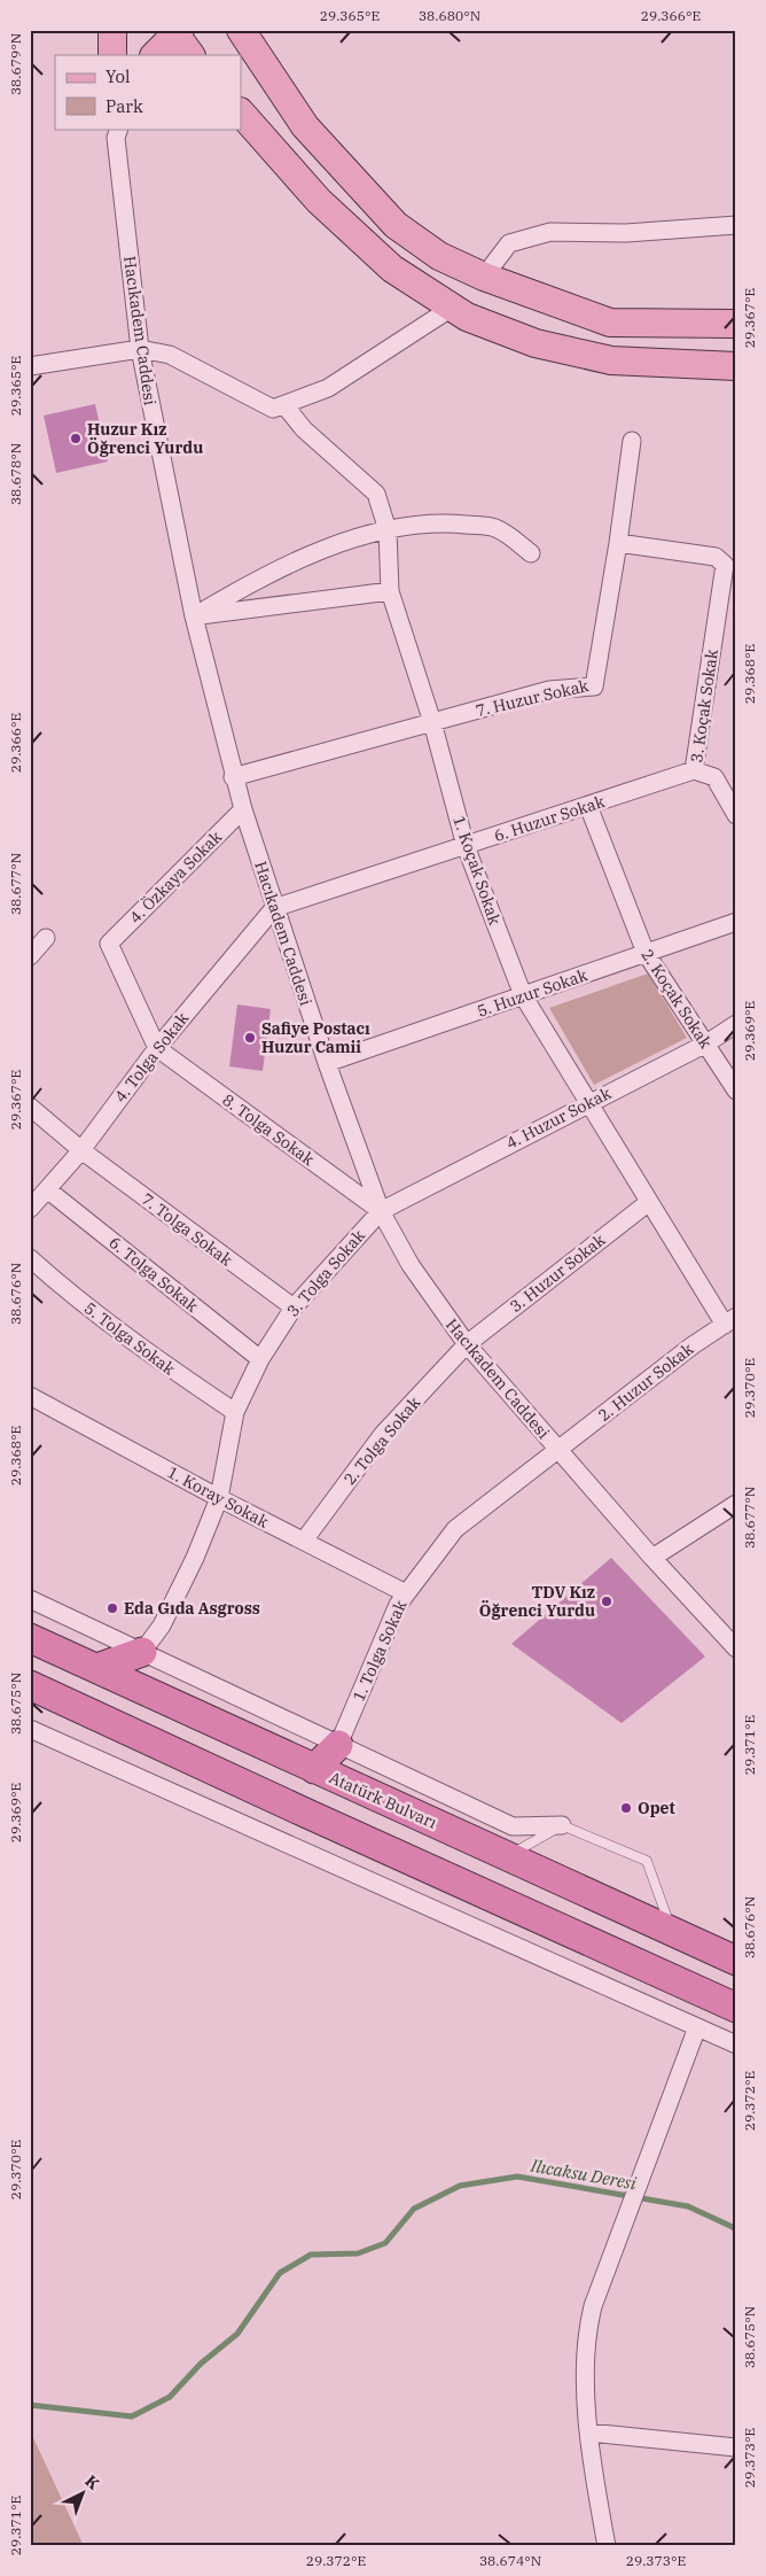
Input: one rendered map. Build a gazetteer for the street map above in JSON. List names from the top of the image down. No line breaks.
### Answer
{"streets":{"highway":["Atatürk Bulvarı"],"street":["Hacıkadem Caddesi","7. Huzur Sokak","3. Koçak Sokak","6. Huzur Sokak","1. Koçak Sokak","4. Özkaya Sokak","5. Huzur Sokak","2. Koçak Sokak","4. Tolga Sokak","4. Huzur Sokak","8. Tolga Sokak","7. Tolga Sokak","3. Tolga Sokak","3. Huzur Sokak","6. Tolga Sokak","5. Tolga Sokak","2. Huzur Sokak","2. Tolga Sokak","1. Koray Sokak","1. Tolga Sokak"]},"crossings":[["Hacıkadem Caddesi","7. Huzur Sokak"],["Hacıkadem Caddesi","6. Huzur Sokak"],["Hacıkadem Caddesi","4. Özkaya Sokak"],["Hacıkadem Caddesi","5. Huzur Sokak"],["Hacıkadem Caddesi","4. Tolga Sokak"],["Hacıkadem Caddesi","4. Huzur Sokak"],["Hacıkadem Caddesi","8. Tolga Sokak"],["Hacıkadem Caddesi","3. Tolga Sokak"],["Hacıkadem Caddesi","3. Huzur Sokak"],["Hacıkadem Caddesi","2. Huzur Sokak"],["Hacıkadem Caddesi","2. Tolga Sokak"],["Hacıkadem Caddesi","1. Tolga Sokak"],["7. Huzur Sokak","1. Koçak Sokak"],["3. Koçak Sokak","6. Huzur Sokak"],["6. Huzur Sokak","1. Koçak Sokak"],["6. Huzur Sokak","2. Koçak Sokak"],["6. Huzur Sokak","4. Tolga Sokak"],["1. Koçak Sokak","5. Huzur Sokak"],["1. Koçak Sokak","4. Huzur Sokak"],["1. Koçak Sokak","3. Huzur Sokak"],["1. Koçak Sokak","2. Huzur Sokak"],["4. Özkaya Sokak","4. Tolga Sokak"],["4. Özkaya Sokak","8. Tolga Sokak"],["5. Huzur Sokak","2. Koçak Sokak"],["2. Koçak Sokak","4. Huzur Sokak"],["4. Tolga Sokak","8. Tolga Sokak"],["4. Tolga Sokak","7. Tolga Sokak"],["4. Tolga Sokak","6. Tolga Sokak"],["4. Huzur Sokak","8. Tolga Sokak"],["4. Huzur Sokak","3. Tolga Sokak"],["8. Tolga Sokak","3. Tolga Sokak"],["7. Tolga Sokak","3. Tolga Sokak"],["3. Tolga Sokak","6. Tolga Sokak"],["3. Tolga Sokak","5. Tolga Sokak"],["3. Tolga Sokak","1. Koray Sokak"],["3. Huzur Sokak","2. Tolga Sokak"],["2. Huzur Sokak","1. Tolga Sokak"],["2. Tolga Sokak","1. Koray Sokak"],["1. Koray Sokak","1. Tolga Sokak"]],"water":["Ilıcaksu Deresi"],"places":["Huzur Kız Öğrenci Yurdu","Safiye Postacı Huzur Camii","TDV Kız Öğrenci Yurdu","Eda Gıda Asgross","Opet"],"legend":["Yol","Park"],"north":"top right","coordinates":["29.365°E","38.680°N","29.366°E","38.679°N","29.367°E","38.678°N","29.368°E","38.677°N","29.369°E","38.676°N","29.370°E","38.675°N","29.371°E","29.372°E","29.373°E","38.674°N"]}
